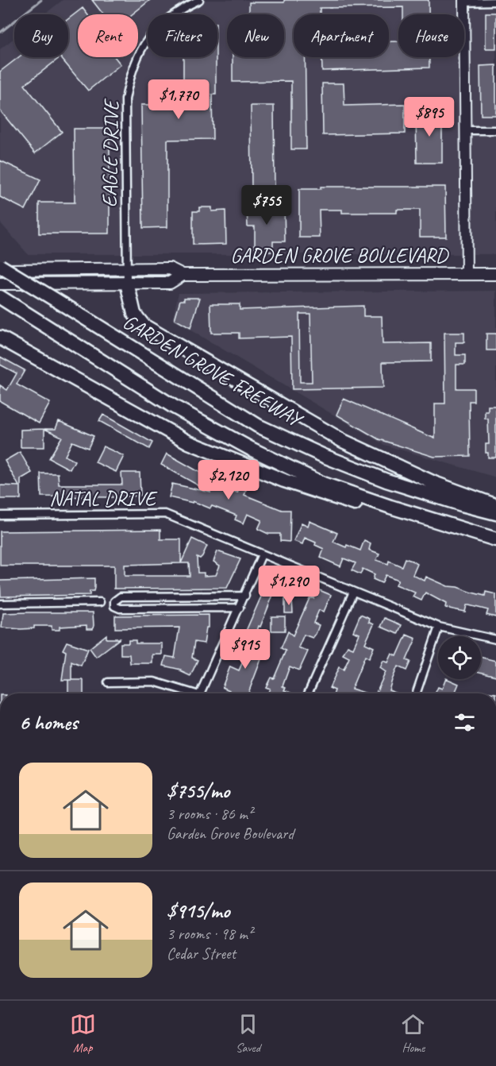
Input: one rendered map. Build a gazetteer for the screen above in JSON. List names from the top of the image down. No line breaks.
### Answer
{"streets":{"highway":["GARDEN GROVE FREEWAY"],"main road":["GARDEN GROVE BOULEVARD"],"street":["EAGLE DRIVE","NATAL DRIVE"]},"crossings":[["EAGLE DRIVE","GARDEN GROVE BOULEVARD"],["GARDEN GROVE BOULEVARD","GARDEN GROVE FREEWAY"]],"page":{"chip":["Buy","Rent","Filters","New","Apartment","House"],"price":["$1,770","$895","$755","$2,120","$1,290","$915"],"heading":"6 homes","list":[{"name":"$755/mo","note":"3 rooms · 86 m² · Garden Grove Boulevard"},{"name":"$915/mo","note":"3 rooms · 98 m² · Cedar Street"}],"tabs":["Map","Saved","Home"]}}
